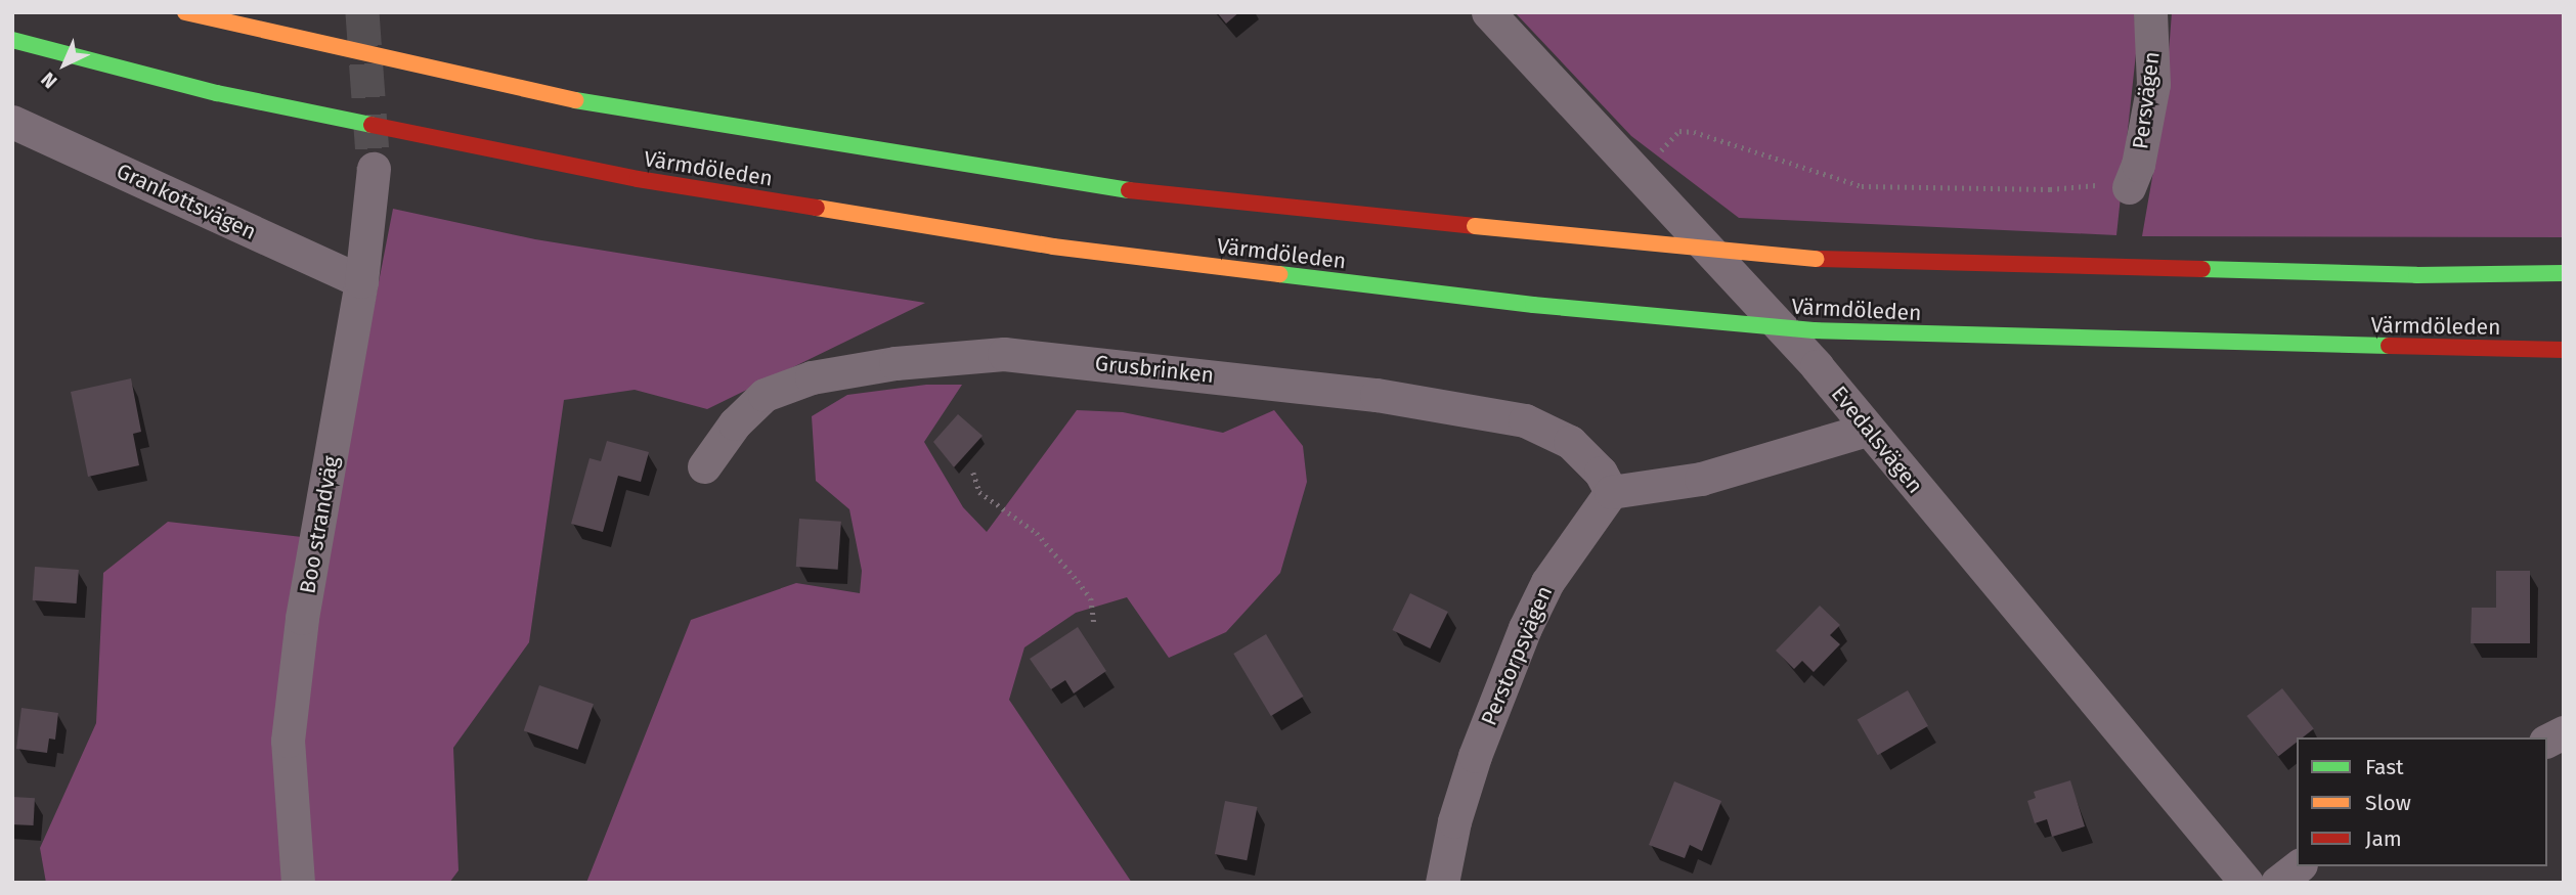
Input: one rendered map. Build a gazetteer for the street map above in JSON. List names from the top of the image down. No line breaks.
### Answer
{"streets":{"highway":["Värmdöleden"],"street":["Persvägen","Grankottsvägen","Grusbrinken","Evedalsvägen","Boo strandväg","Perstorpsvägen"]},"crossings":[["Grankottsvägen","Boo strandväg"],["Grusbrinken","Perstorpsvägen"]],"legend":["Fast","Slow","Jam"],"north":"bottom left"}
